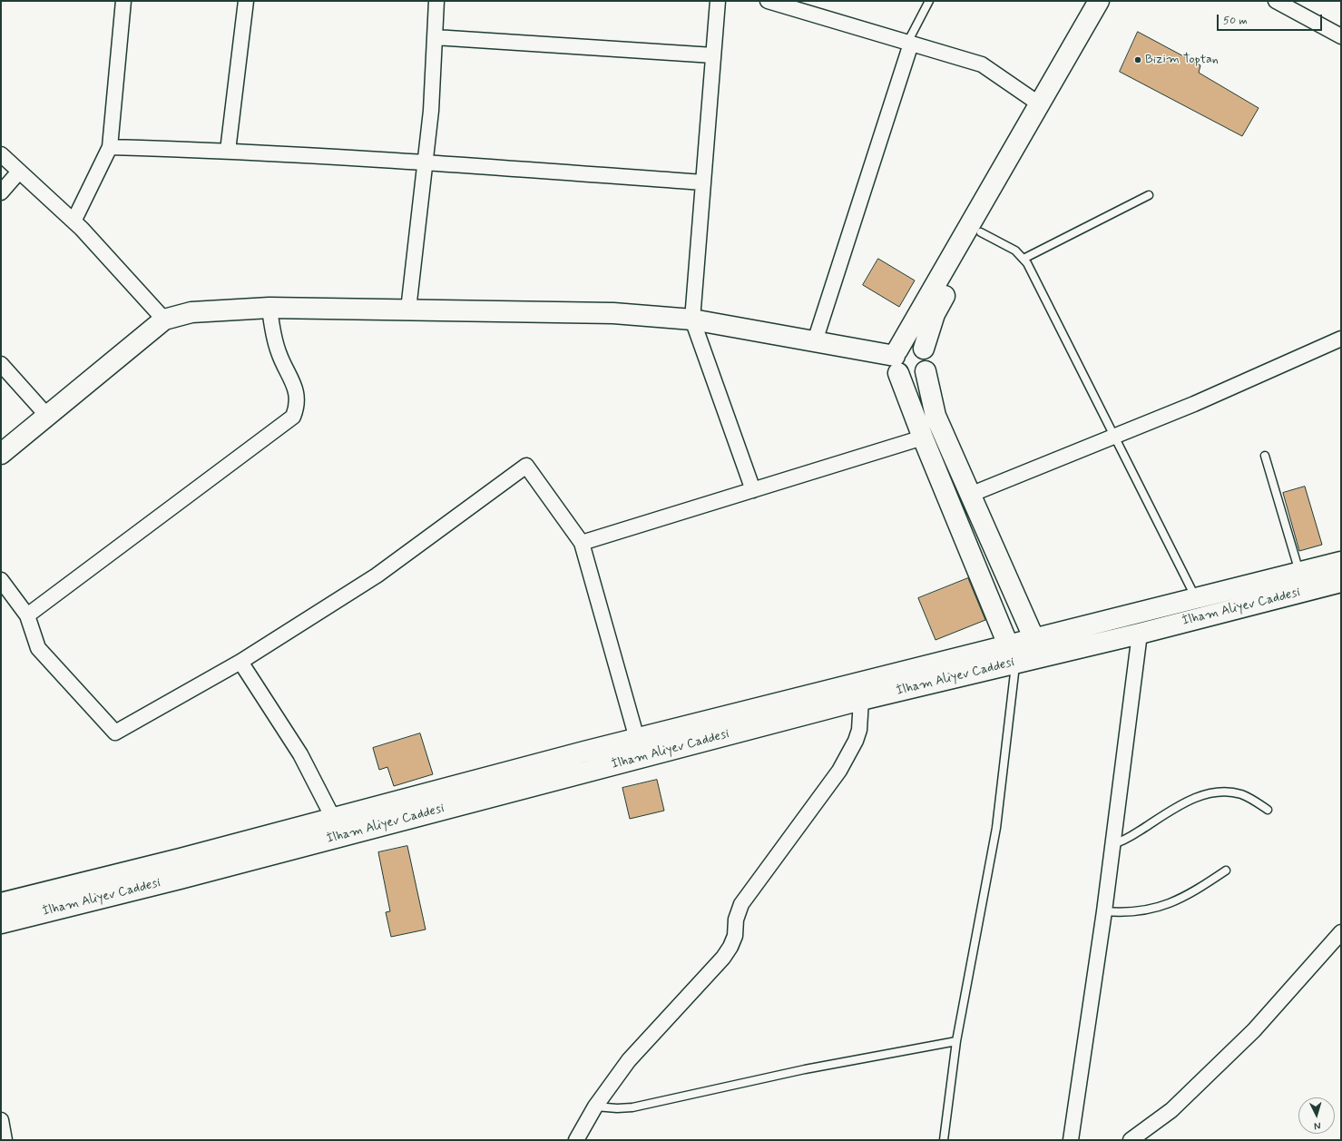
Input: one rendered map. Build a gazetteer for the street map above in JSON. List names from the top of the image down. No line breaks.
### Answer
{"streets":{"main road":["İlham Aliyev Caddesi"]},"places":["Bizim Toptan"],"scale_bar":"50 m","north":"bottom"}
